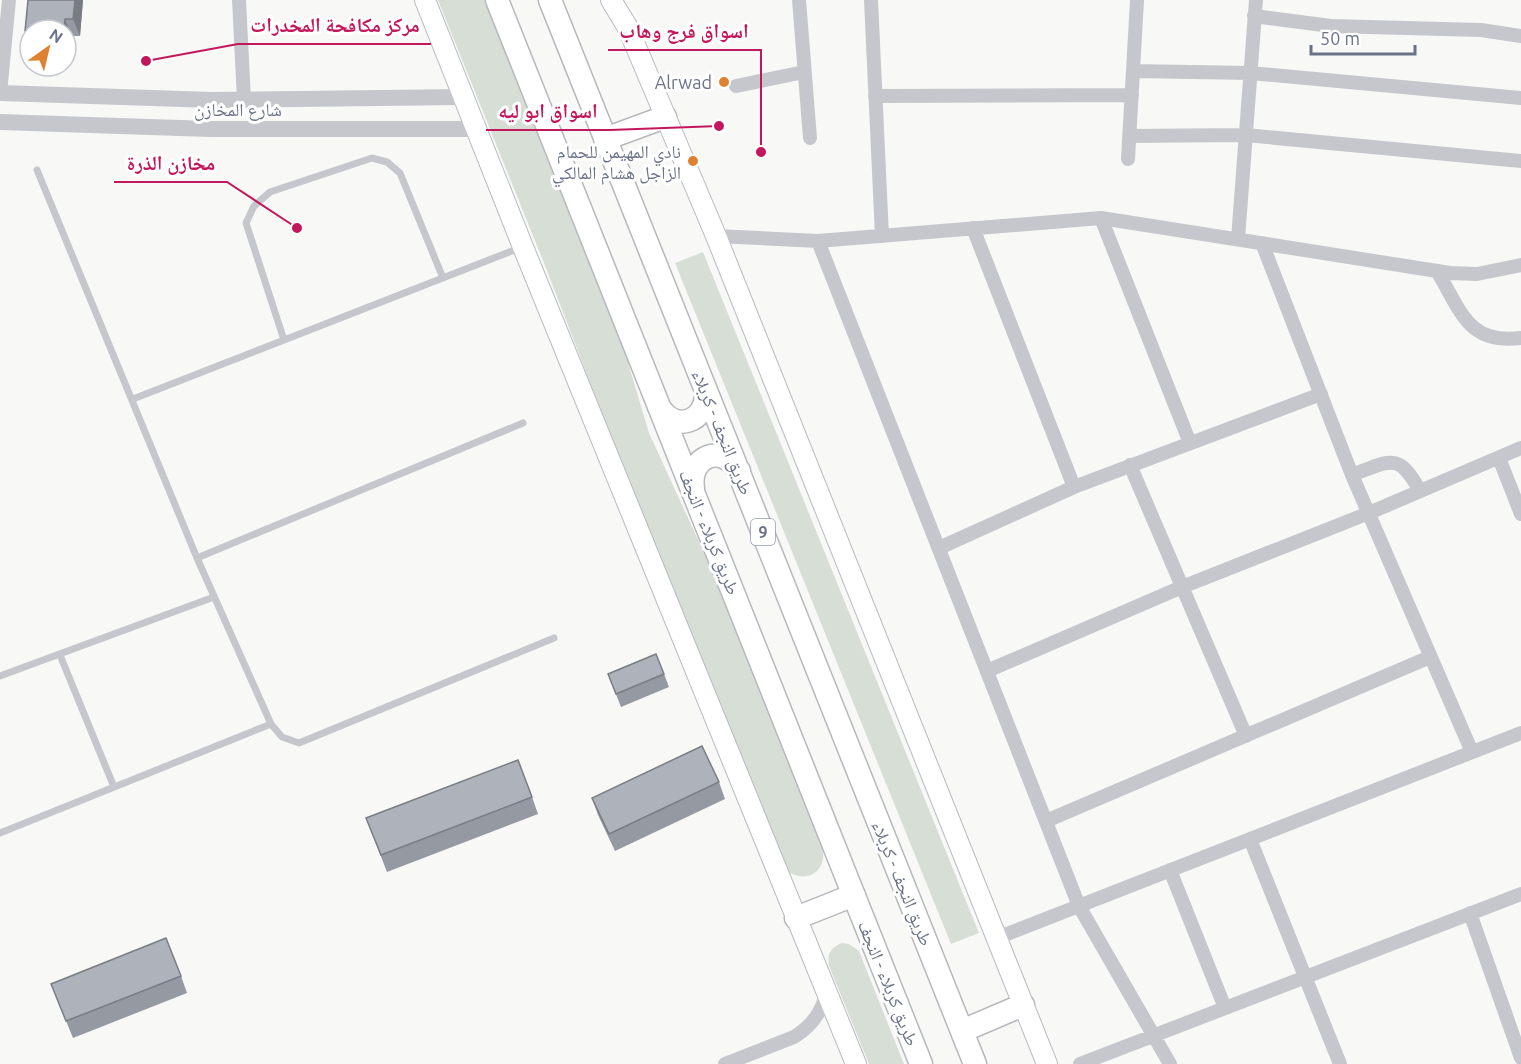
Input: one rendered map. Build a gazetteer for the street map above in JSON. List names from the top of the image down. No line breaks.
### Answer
{"streets":{"highway":["طريق النجف - كربلاء","طريق كربلاء - النجف","9"],"street":["شارع المخازن"]},"places":["مركز مكافحة المخدرات","Alrwad","اسواق ابو ليه","اسواق فرج وهاب","نادي المهيمن للحمام الزاجل هشام المالكي","مخازن الذرة"],"scale_bar":"50 m","north":"top right"}
